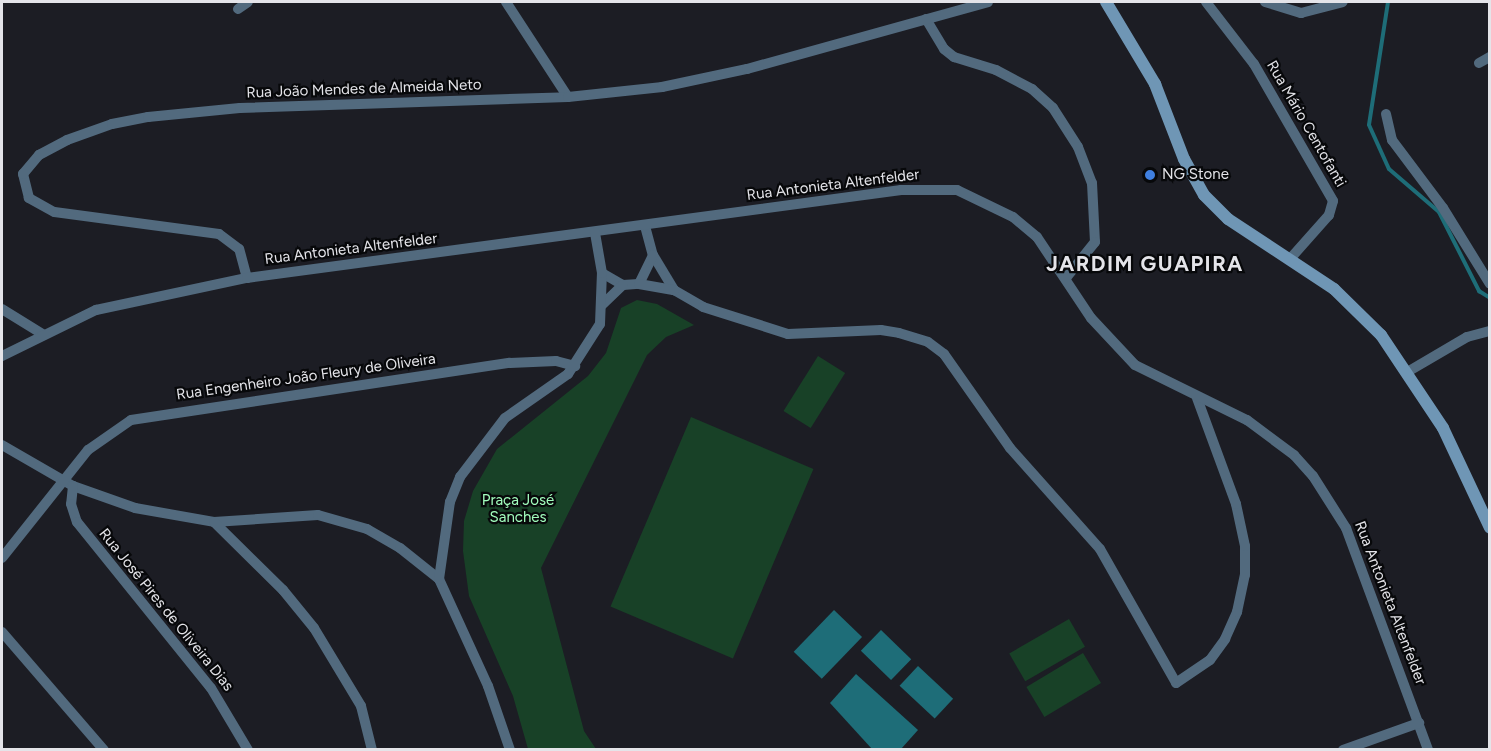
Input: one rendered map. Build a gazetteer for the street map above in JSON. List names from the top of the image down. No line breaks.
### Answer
{"streets":{"street":["Rua João Mendes de Almeida Neto","Rua Mário Centofanti","Rua Antonieta Altenfelder","Rua Engenheiro João Fleury de Oliveira","Rua José Pires de Oliveira Dias"]},"crossings":[["Rua João Mendes de Almeida Neto","Rua Antonieta Altenfelder"],["Rua Engenheiro João Fleury de Oliveira","Rua José Pires de Oliveira Dias"]],"districts":["JARDIM GUAPIRA"],"parks":["Praça José Sanches"],"places":["NG Stone"]}
